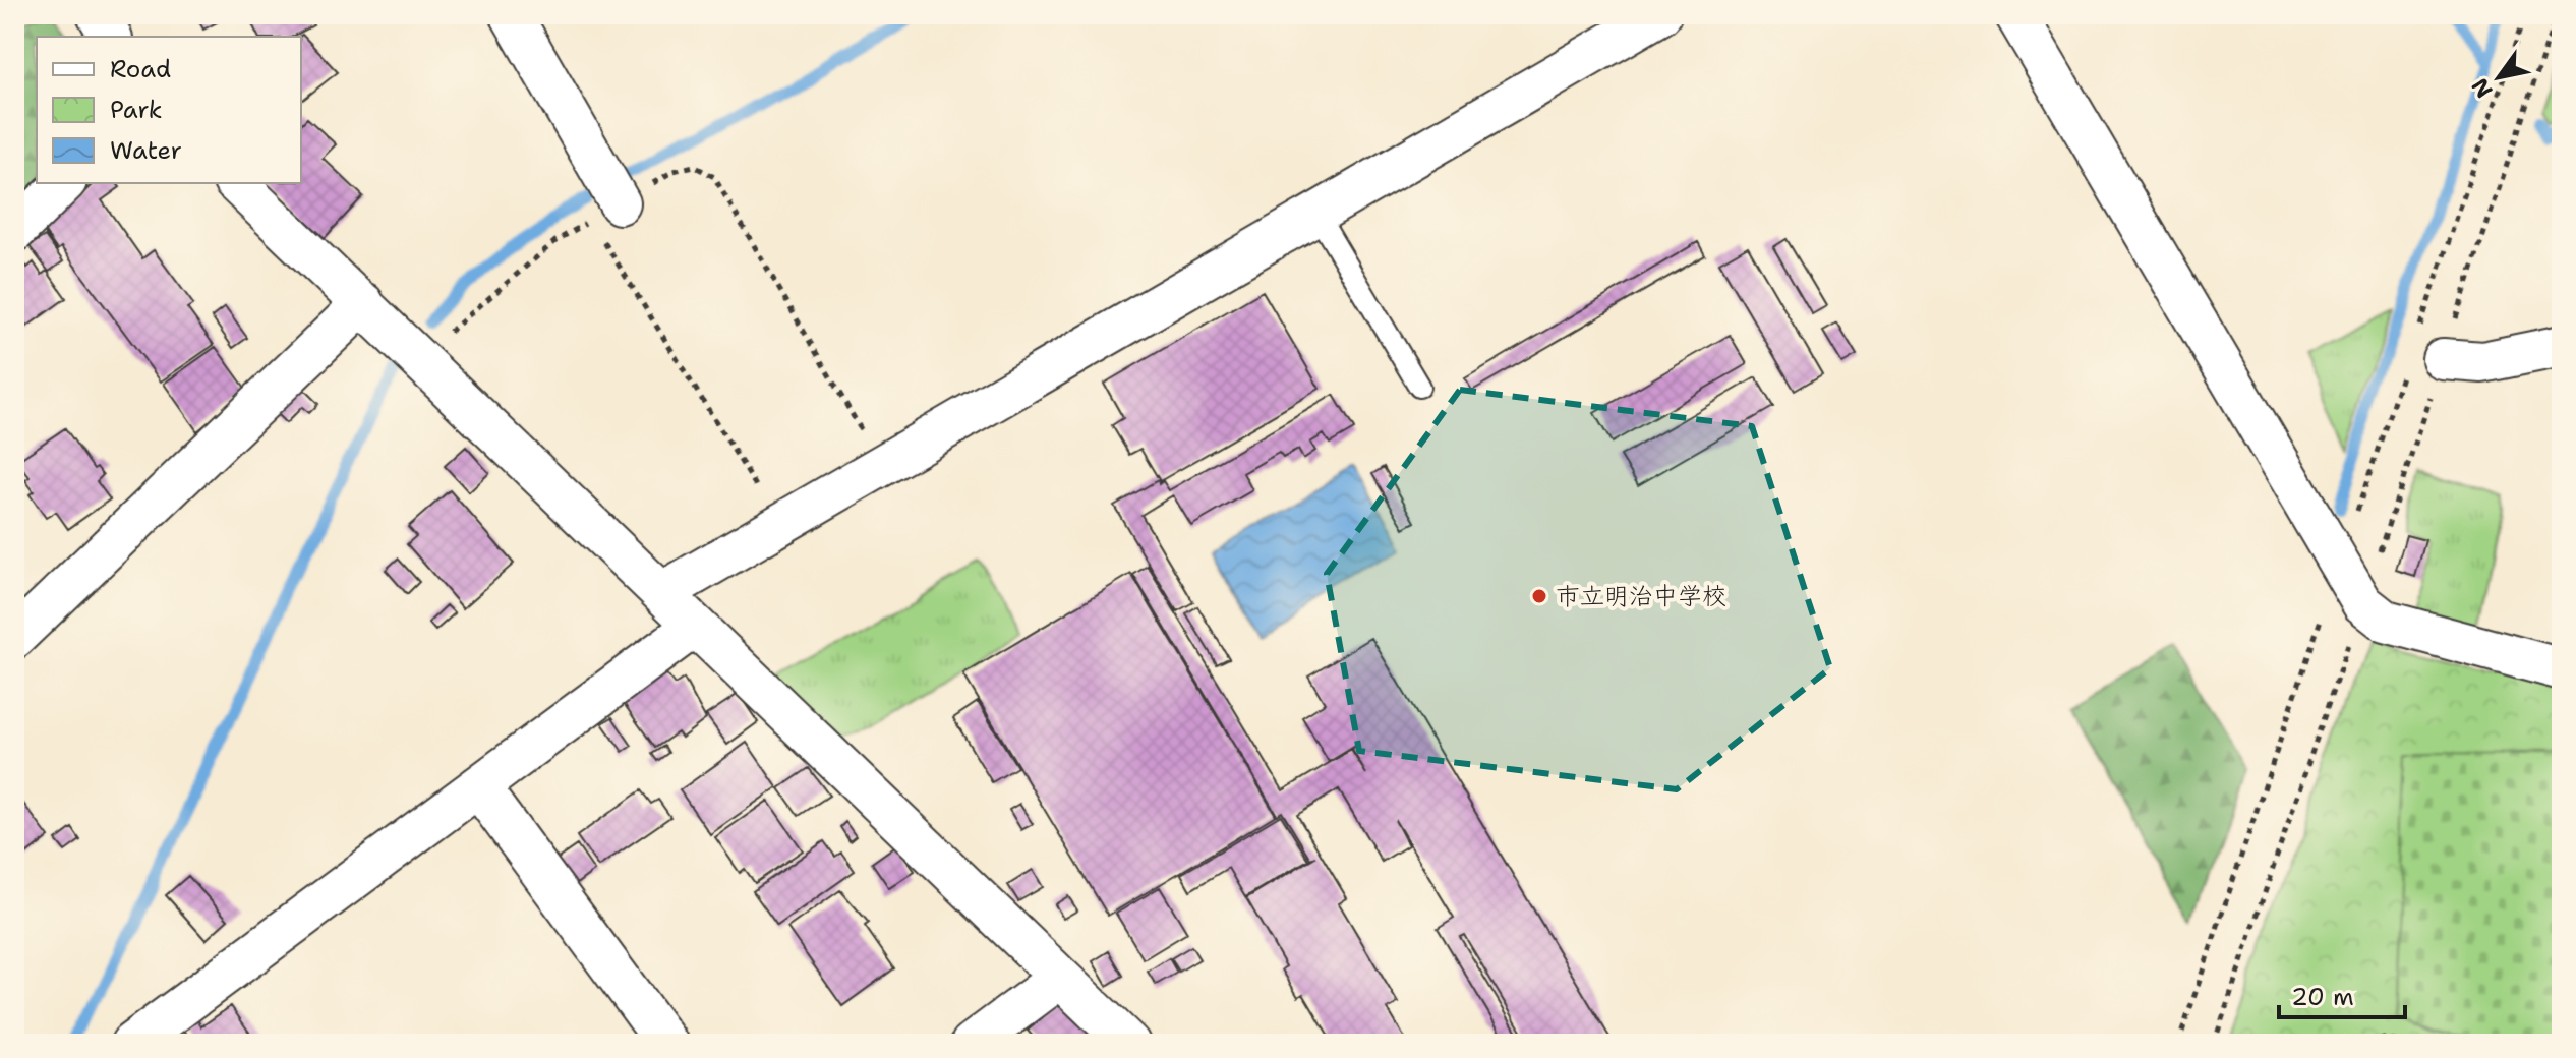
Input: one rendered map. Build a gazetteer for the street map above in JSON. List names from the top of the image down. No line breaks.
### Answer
{"places":["市立明治中学校"],"legend":["Road","Park","Water"],"scale_bar":"20 m","north":"bottom left"}
